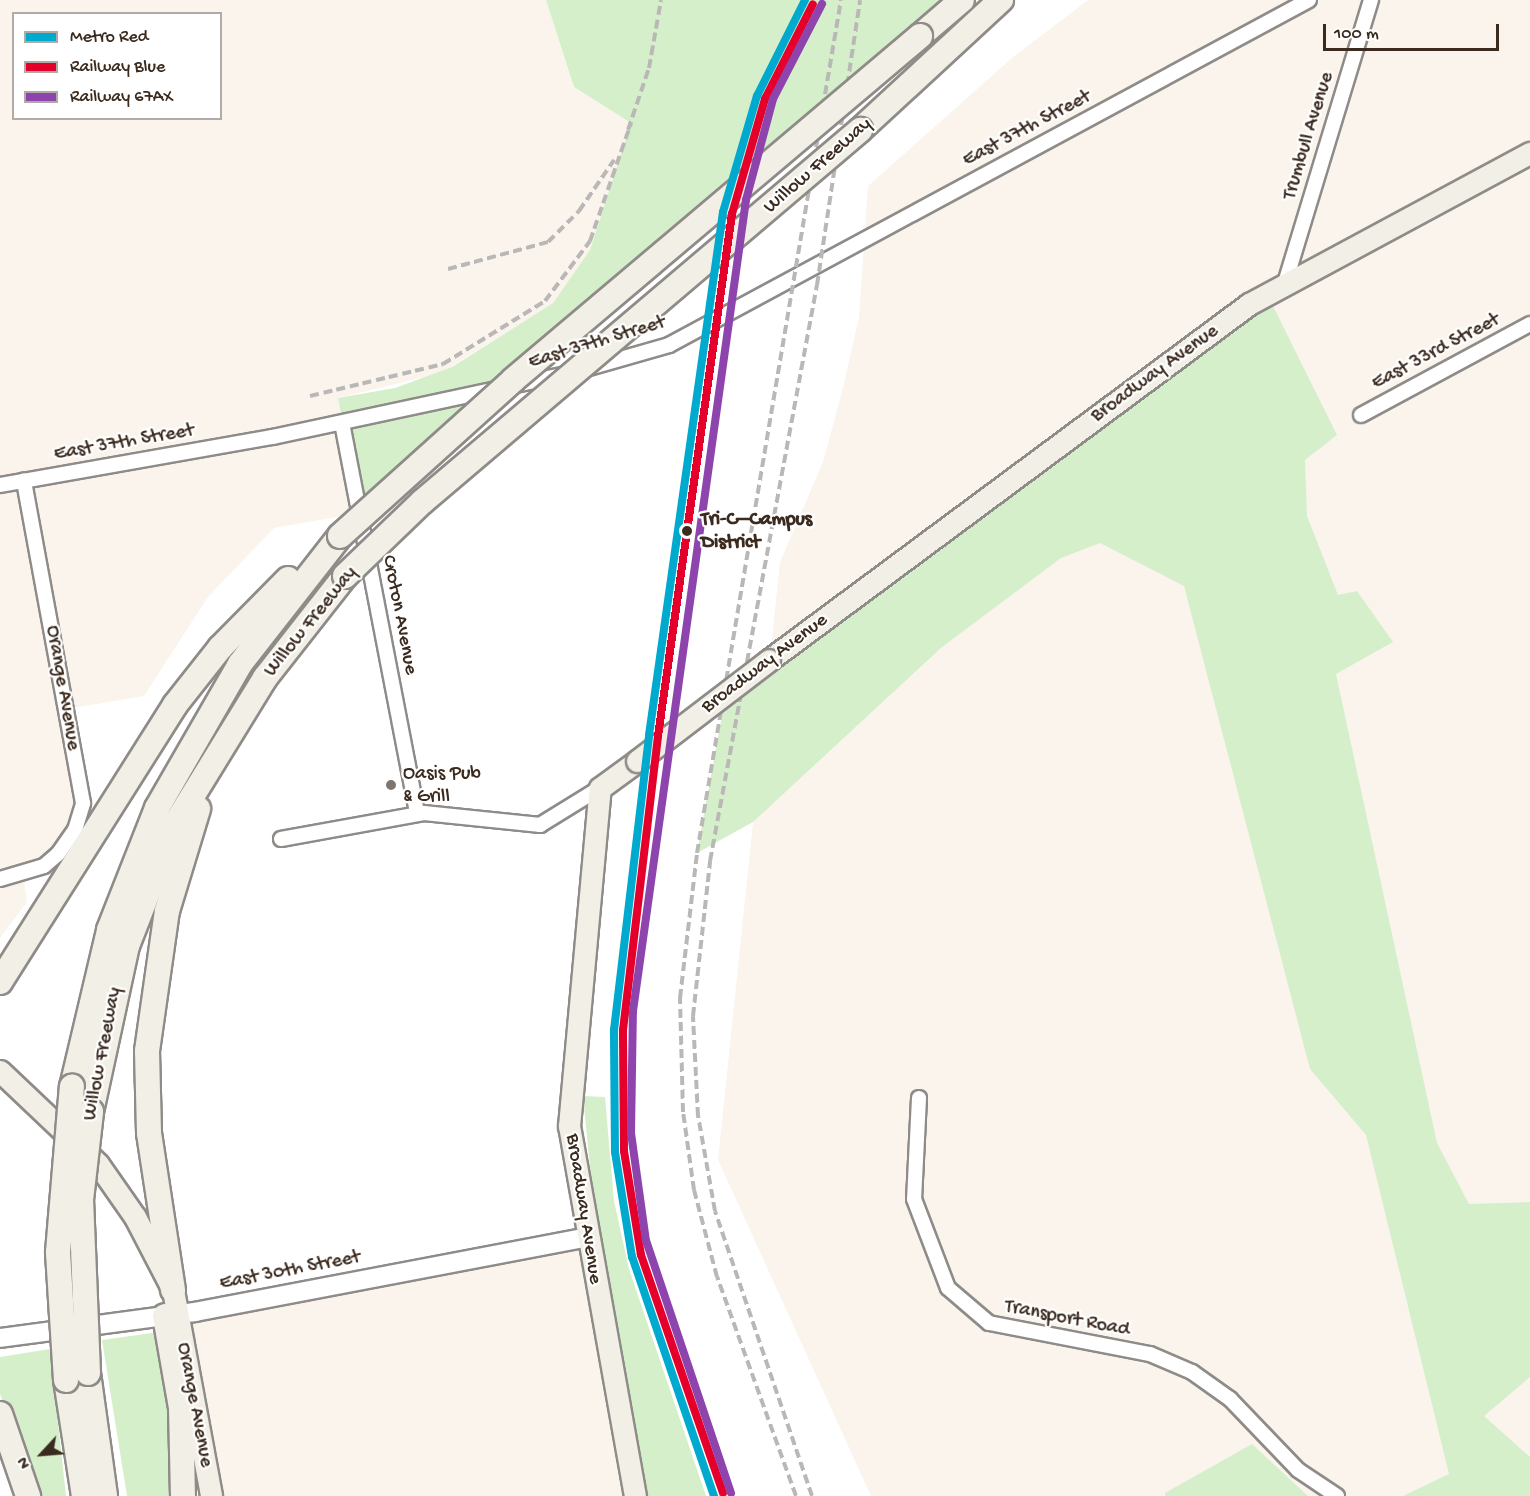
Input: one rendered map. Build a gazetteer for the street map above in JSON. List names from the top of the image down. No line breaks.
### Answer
{"streets":{"highway":["Willow Freeway"],"main road":["Broadway Avenue","Orange Avenue","East 30th Street"],"street":["East 37th Street","Trumbull Avenue","East 33rd Street","Croton Avenue","Transport Road"]},"crossings":[["East 37th Street","Croton Avenue"],["East 37th Street","Orange Avenue"],["Trumbull Avenue","Broadway Avenue"],["Broadway Avenue","East 30th Street"],["Orange Avenue","East 30th Street"]],"places":["Tri-C–Campus District","Oasis Pub & Grill"],"lines":["metro line Red","rail line Blue","rail line 67AX"],"legend":["Metro Red","Railway Blue","Railway 67AX"],"scale_bar":"100 m","north":"bottom left"}
